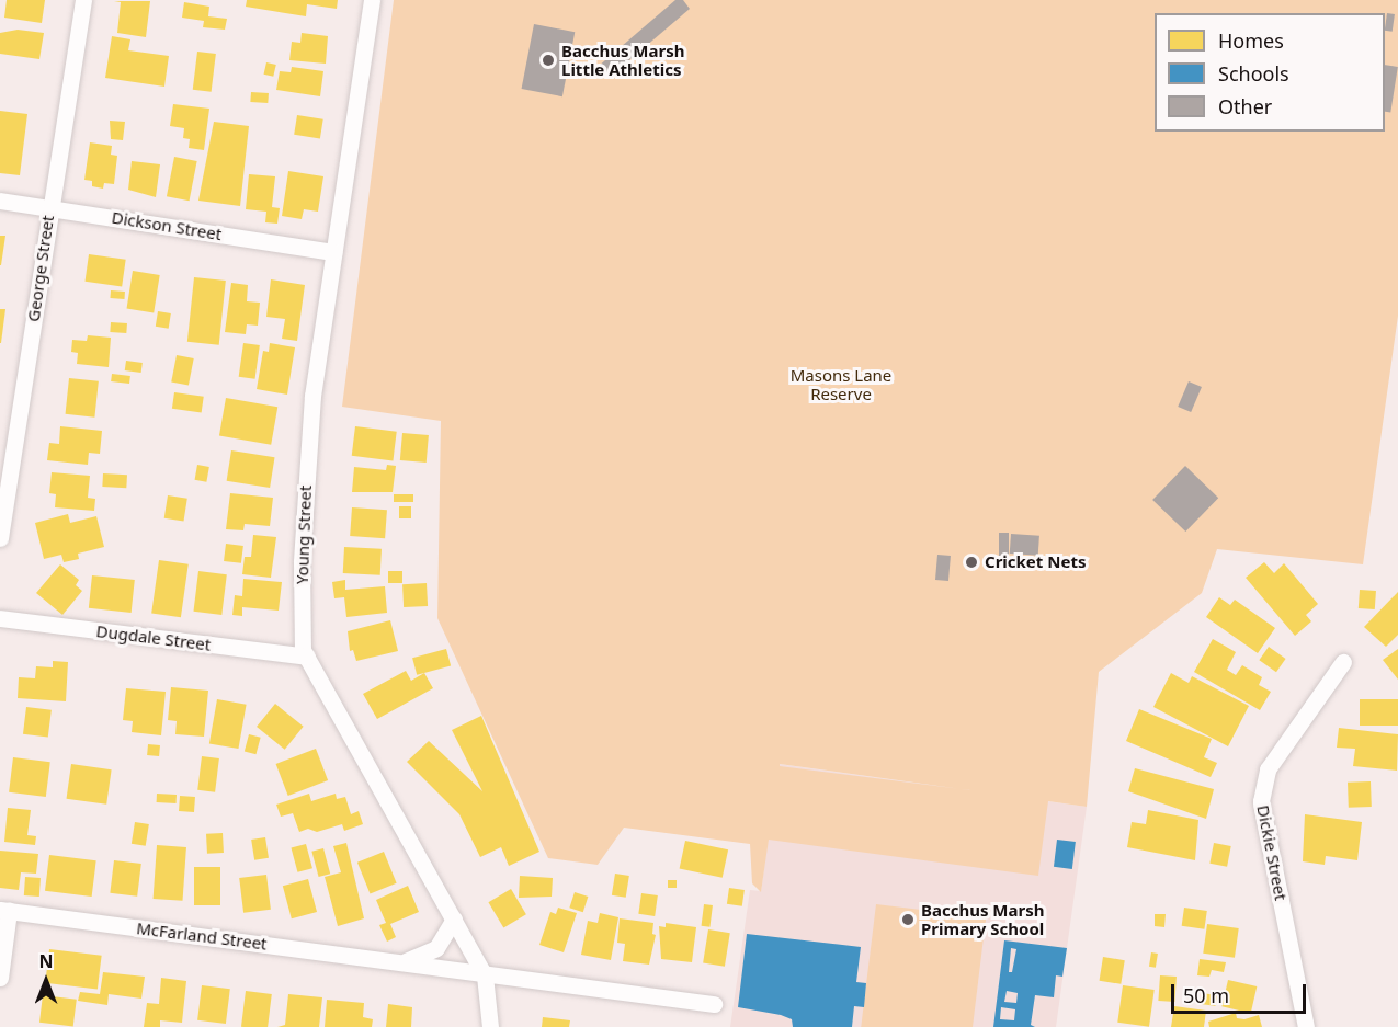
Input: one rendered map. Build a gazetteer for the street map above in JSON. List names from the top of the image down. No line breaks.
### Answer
{"streets":{"street":["Dickson Street","George Street","Young Street","Dugdale Street","Dickie Street","McFarland Street"]},"crossings":[["Dickson Street","George Street"],["Dickson Street","Young Street"],["Young Street","Dugdale Street"],["Young Street","McFarland Street"]],"parks":["Masons Lane Reserve"],"places":["Bacchus Marsh Little Athletics","Cricket Nets","Bacchus Marsh Primary School"],"legend":["Homes","Schools","Other"],"scale_bar":"50 m","north":"top"}
